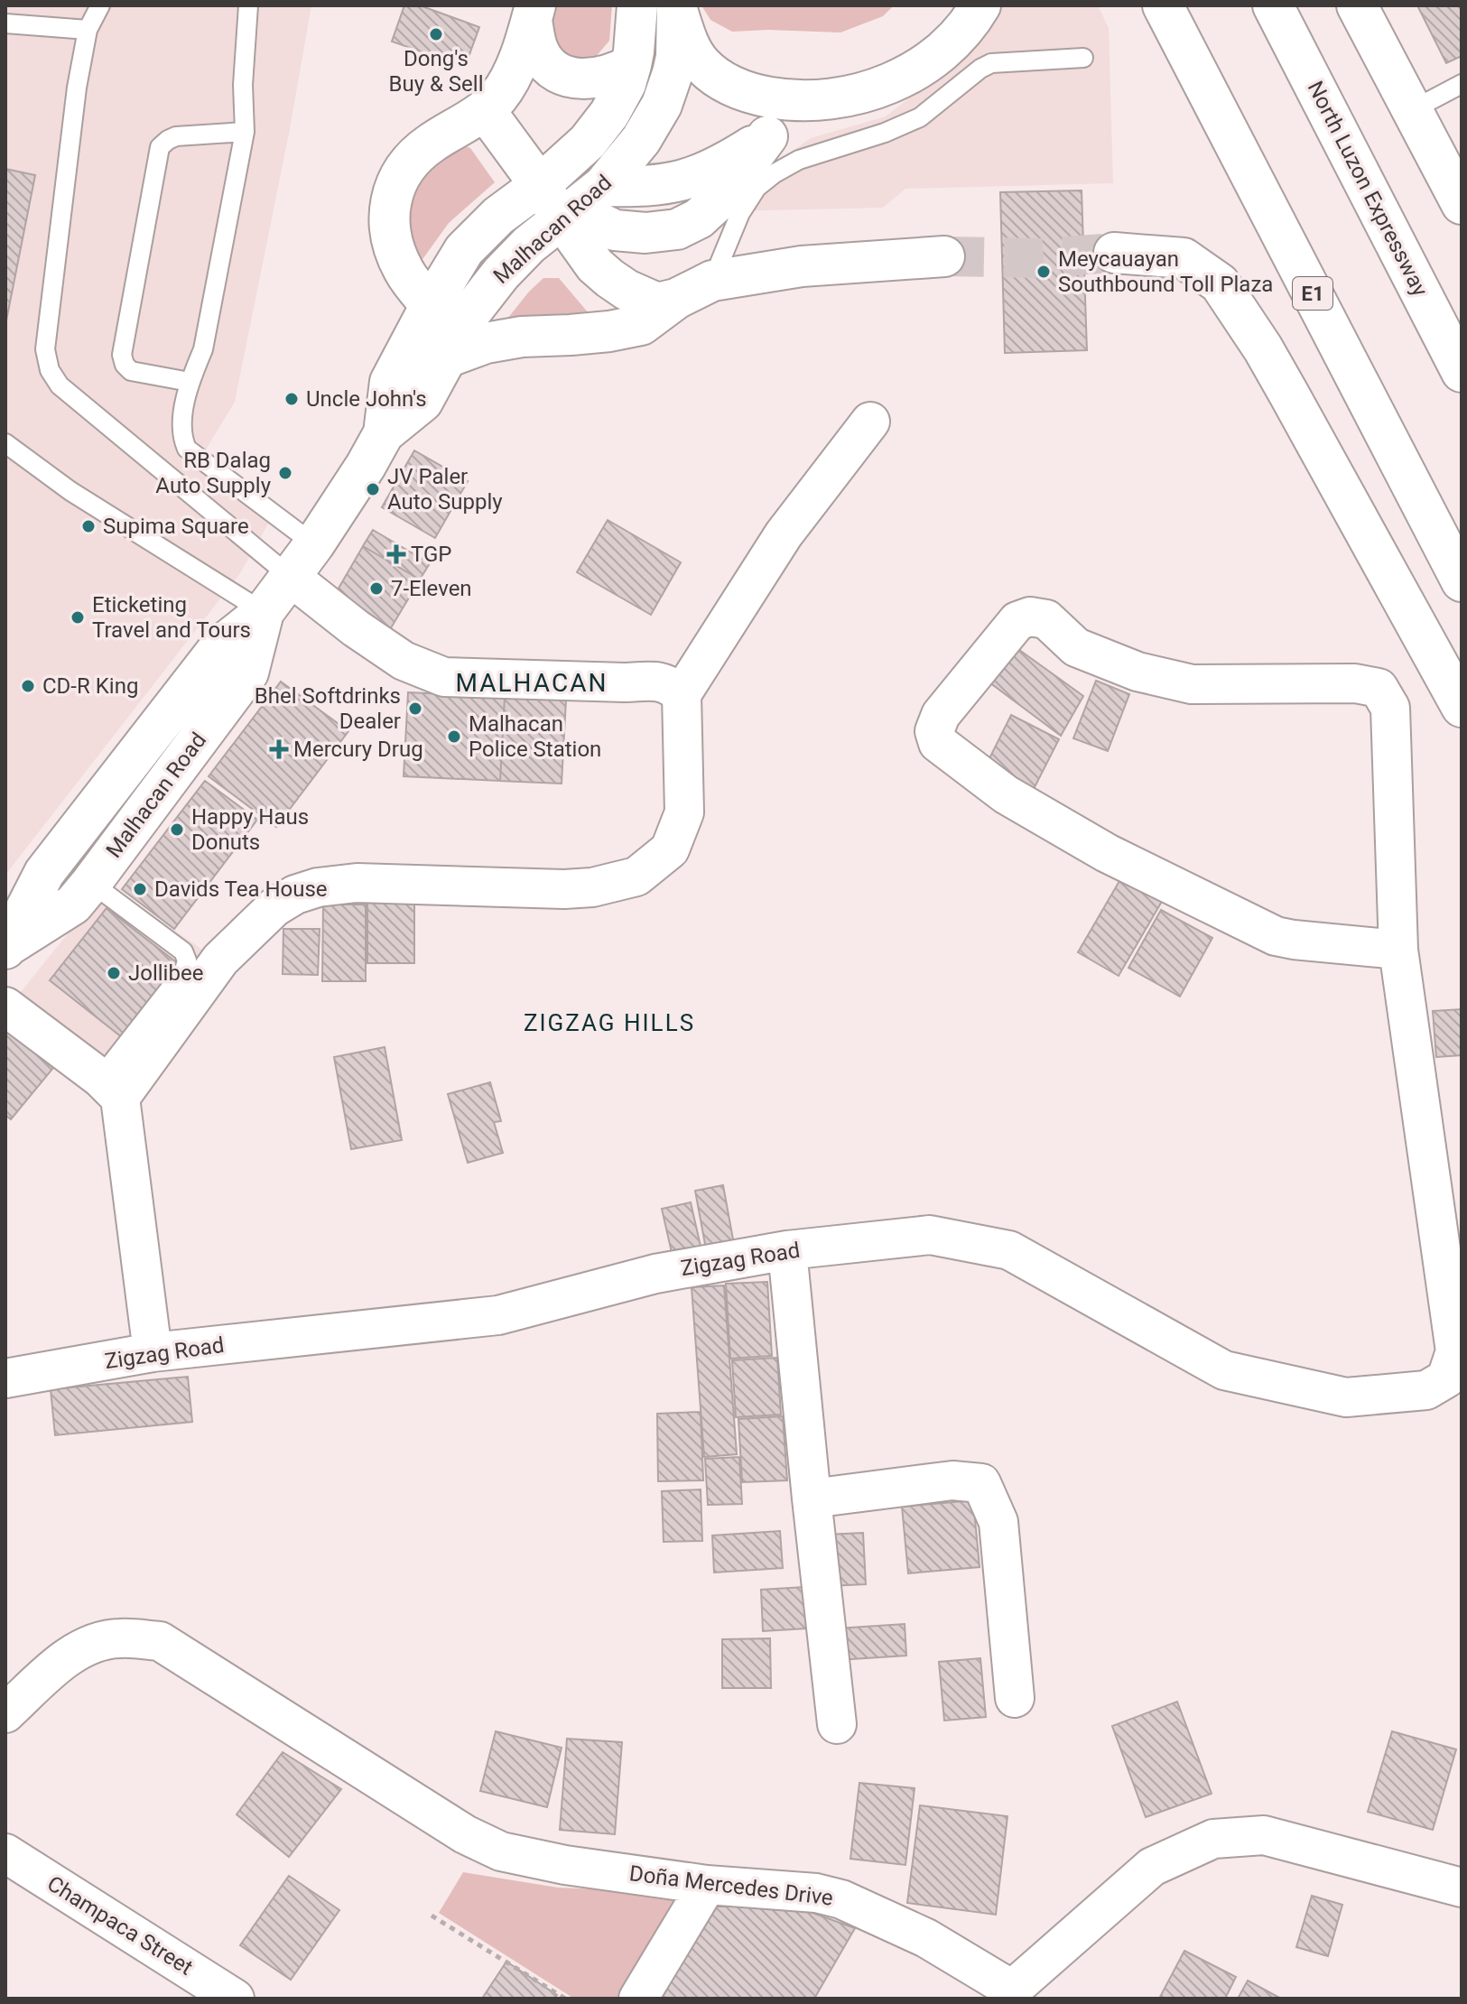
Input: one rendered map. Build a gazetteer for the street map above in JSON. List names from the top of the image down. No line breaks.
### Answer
{"streets":{"main road":["North Luzon Expressway","Malhacan Road","E1"],"street":["Zigzag Road","Doña Mercedes Drive","Champaca Street"]},"districts":["MALHACAN","ZIGZAG HILLS"],"places":{"other":["Dong's Buy & Sell","Meycauayan Southbound Toll Plaza","Uncle John's","RB Dalag Auto Supply","JV Paler Auto Supply","Supima Square","7-Eleven","Eticketing Travel and Tours","CD-R King","Bhel Softdrinks Dealer","Malhacan Police Station","Happy Haus Donuts","Davids Tea House","Jollibee"],"health":["TGP","Mercury Drug"]}}
